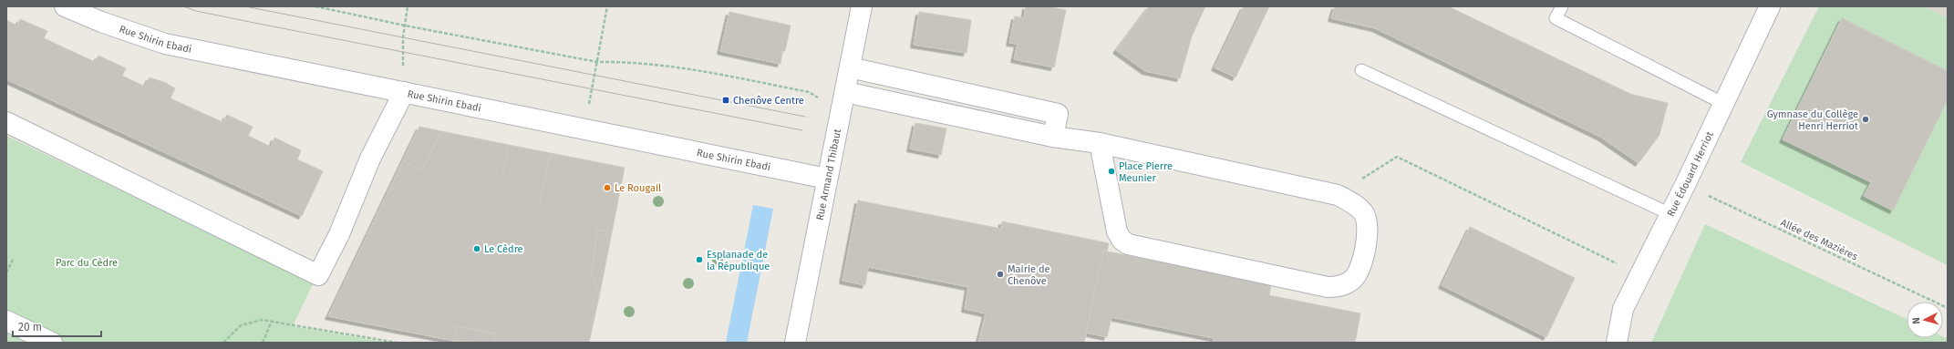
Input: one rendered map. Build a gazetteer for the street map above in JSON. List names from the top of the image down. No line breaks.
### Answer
{"streets":{"street":["Rue Shirin Ebadi","Rue Armand Thibaut","Rue Édouard Herriot"],"path":["Allée des Mazières"]},"crossings":[["Rue Shirin Ebadi","Rue Armand Thibaut"],["Rue Édouard Herriot","Allée des Mazières"]],"parks":["Parc du Cèdre"],"places":{"transit":["Chenôve Centre"],"other":["Gymnase du Collège Henri Herriot","Place Pierre Meunier","Le Rougail","Le Cèdre","Esplanade de la République","Mairie de Chenôve"]},"scale_bar":"20 m","north":"left"}
